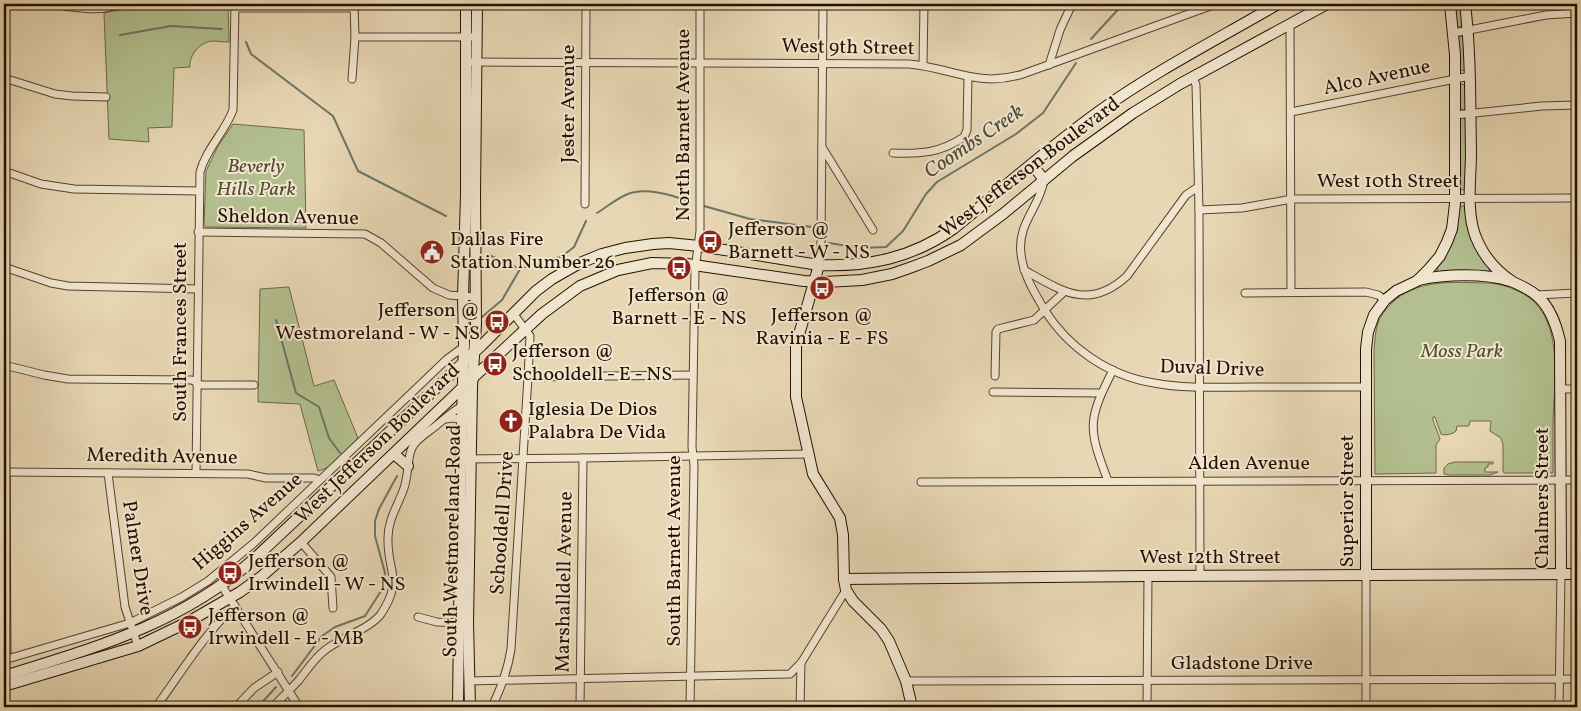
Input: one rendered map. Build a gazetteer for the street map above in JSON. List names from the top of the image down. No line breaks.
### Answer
{"streets":{"main road":["West Jefferson Boulevard","Chalmers Street","Superior Street","South Westmoreland Road","West 12th Street"],"street":["West 9th Street","Alco Avenue","Jester Avenue","North Barnett Avenue","West 10th Street","Sheldon Avenue","South Frances Street","Duval Drive","Meredith Avenue","Alden Avenue","Higgins Avenue","Schooldell Drive","South Barnett Avenue","Palmer Drive","Marshalldell Avenue","Gladstone Drive"]},"crossings":[["West 9th Street","Jester Avenue"],["West 9th Street","North Barnett Avenue"],["North Barnett Avenue","West Jefferson Boulevard"],["North Barnett Avenue","South Barnett Avenue"],["West Jefferson Boulevard","Duval Drive"],["West Jefferson Boulevard","Higgins Avenue"],["West Jefferson Boulevard","Schooldell Drive"],["West Jefferson Boulevard","South Westmoreland Road"],["West Jefferson Boulevard","South Barnett Avenue"],["West Jefferson Boulevard","Palmer Drive"],["Sheldon Avenue","South Frances Street"],["Sheldon Avenue","South Westmoreland Road"],["South Frances Street","Meredith Avenue"],["Duval Drive","Superior Street"],["Meredith Avenue","Higgins Avenue"],["Meredith Avenue","Palmer Drive"],["Alden Avenue","Chalmers Street"],["Alden Avenue","Superior Street"],["Chalmers Street","West 12th Street"],["Chalmers Street","Gladstone Drive"],["Superior Street","West 12th Street"],["Superior Street","Gladstone Drive"],["Higgins Avenue","South Westmoreland Road"],["Higgins Avenue","Palmer Drive"]],"water":["Coombs Creek"],"parks":["Beverly Hills Park","Moss Park"],"places":{"bus stop":["Jefferson @ Barnett - W - NS","Jefferson @ Barnett - E - NS","Jefferson @ Ravinia - E - FS","Jefferson @ Westmoreland - W - NS","Jefferson @ Schooldell - E - NS","Jefferson @ Irwindell - W - NS","Jefferson @ Irwindell - E - MB"],"public building":["Dallas Fire Station Number 26"],"church":["Iglesia De Dios Palabra De Vida"]}}
